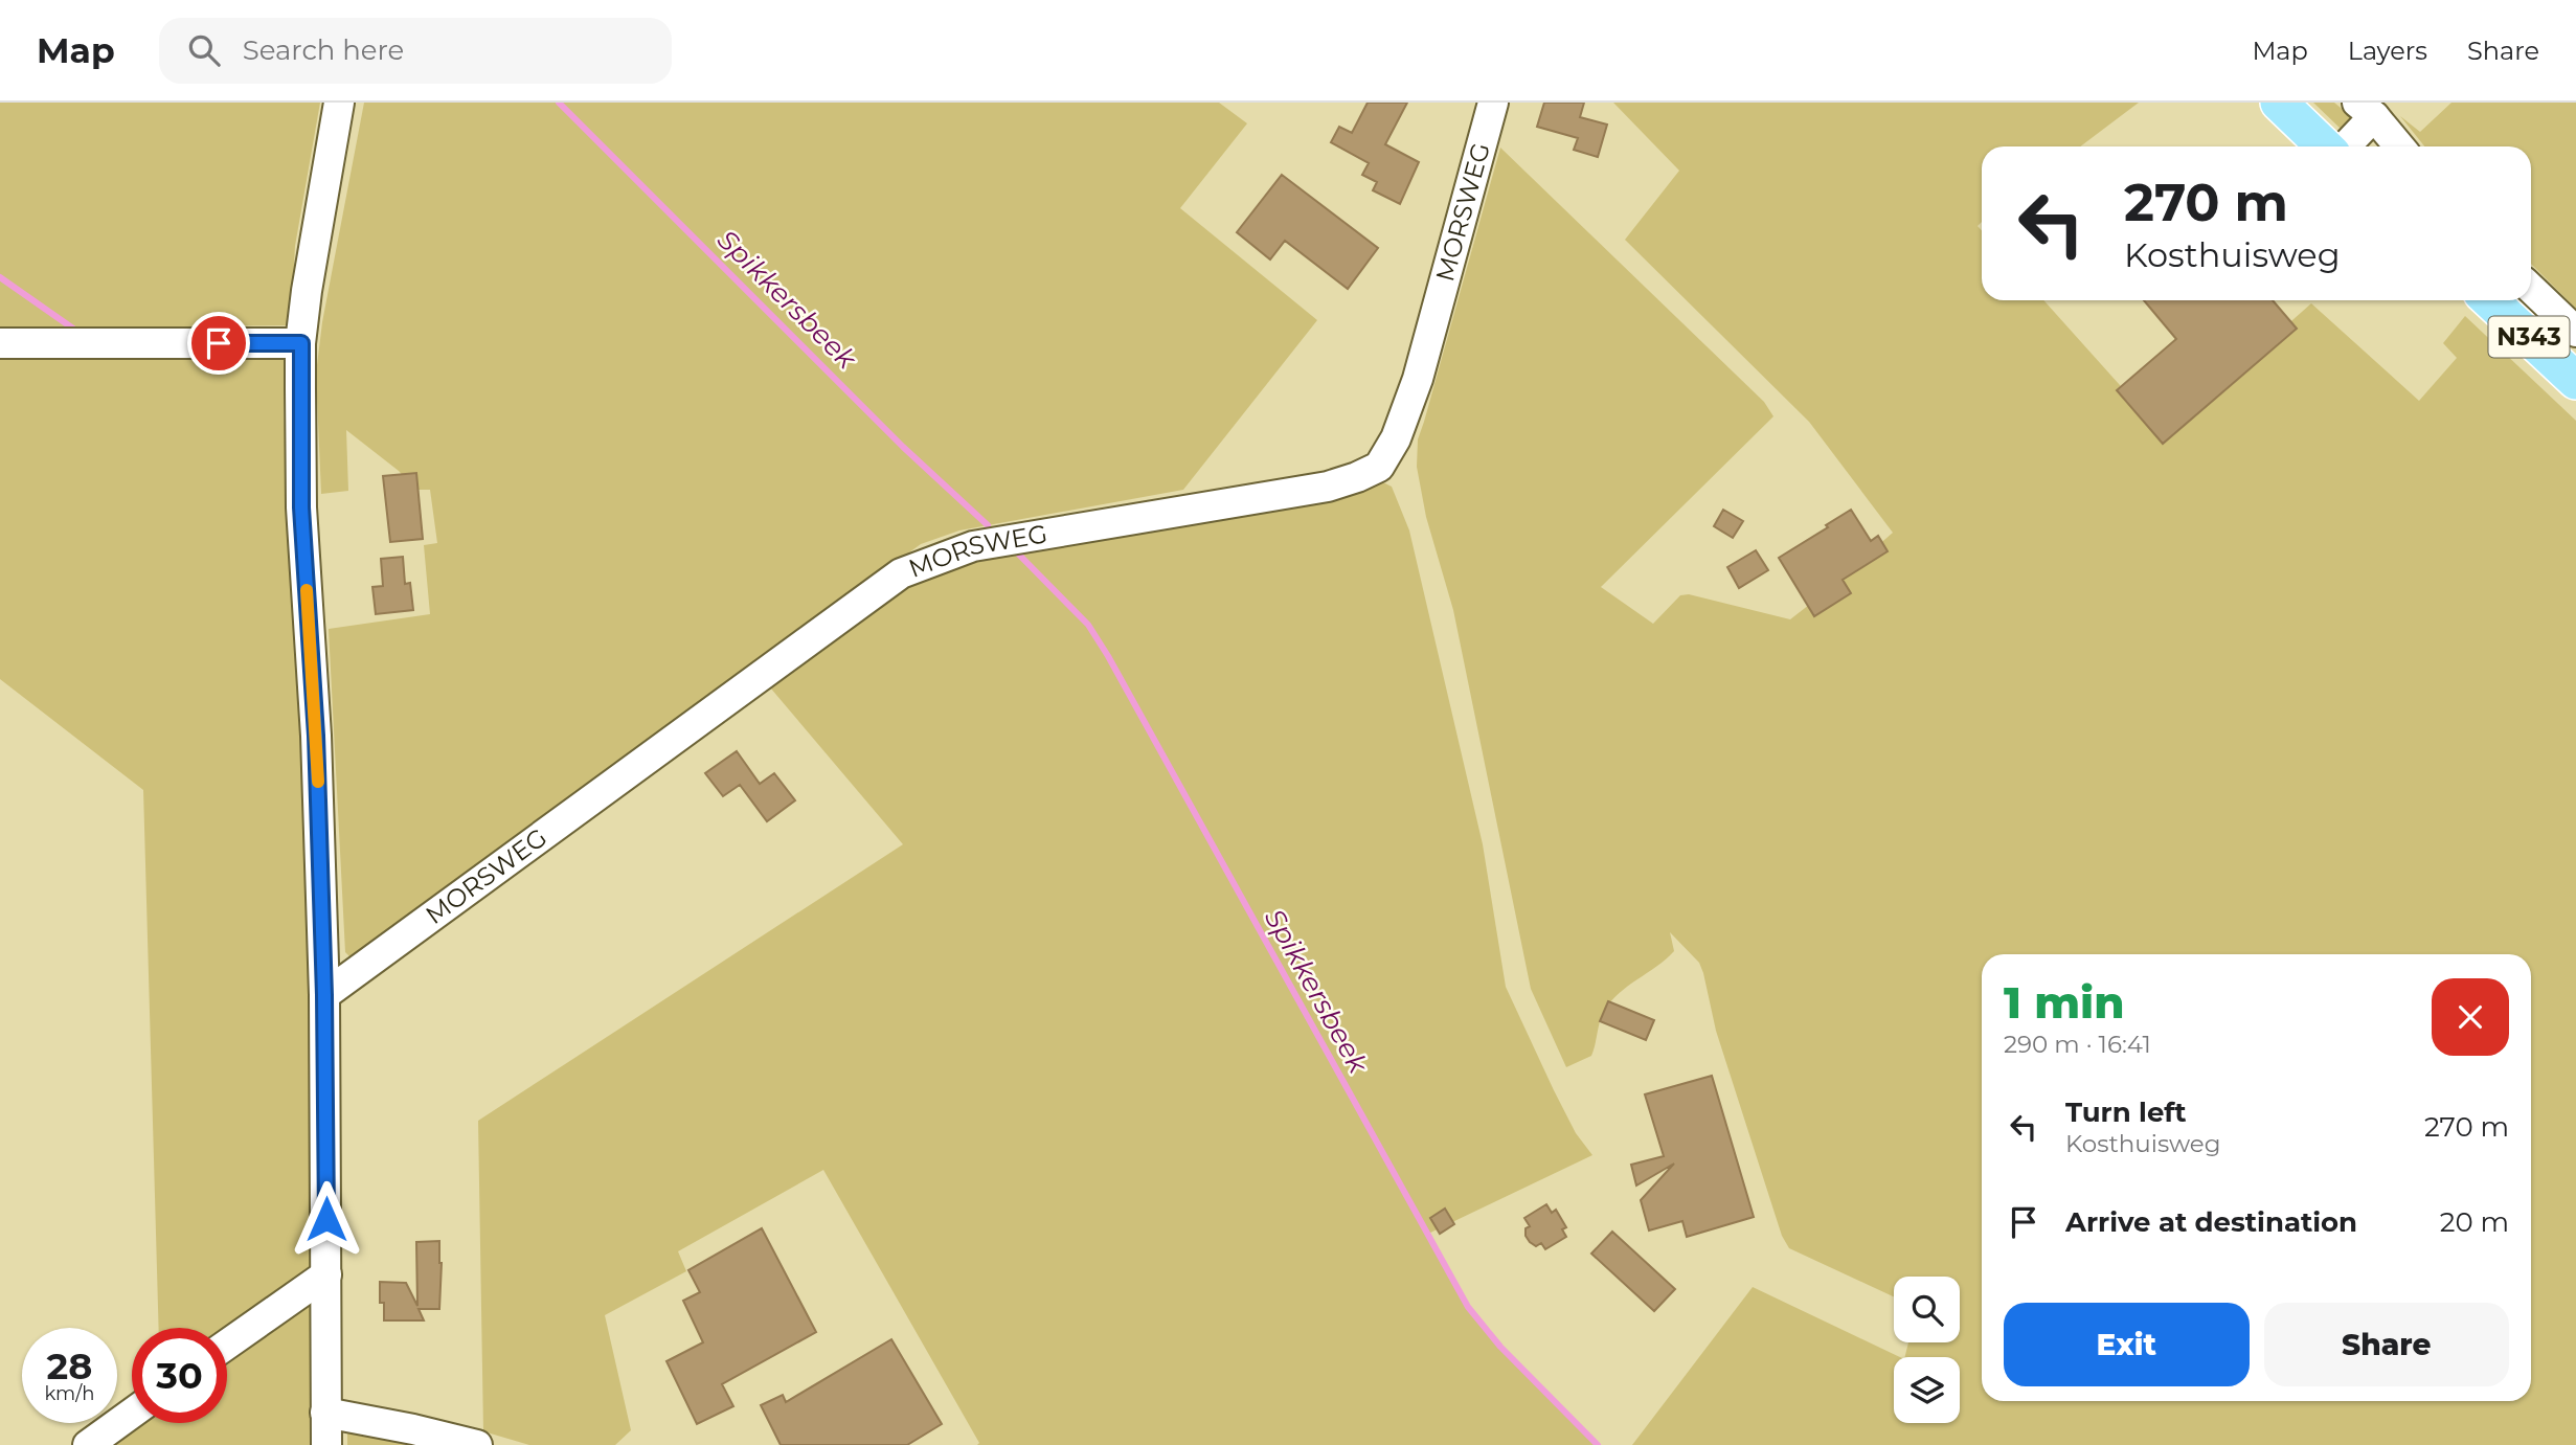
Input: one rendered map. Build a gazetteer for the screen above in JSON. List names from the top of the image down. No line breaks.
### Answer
{"streets":{"main road":["N343"],"street":["MORSWEG"]},"water":["Spikkersbeek"],"page":{"header":"Map","search":"Search here","nav":["Map","Layers","Share"],"turn":["270 m","Kosthuisweg"],"heading":["1 min","290 m · 16:41"],"list":[{"name":"Turn left","note":"Kosthuisweg","value":"270 m"},{"name":"Arrive at destination","value":"20 m"}],"buttons":["Exit","Share"],"speed":"28 km/h","limit":"30"}}
